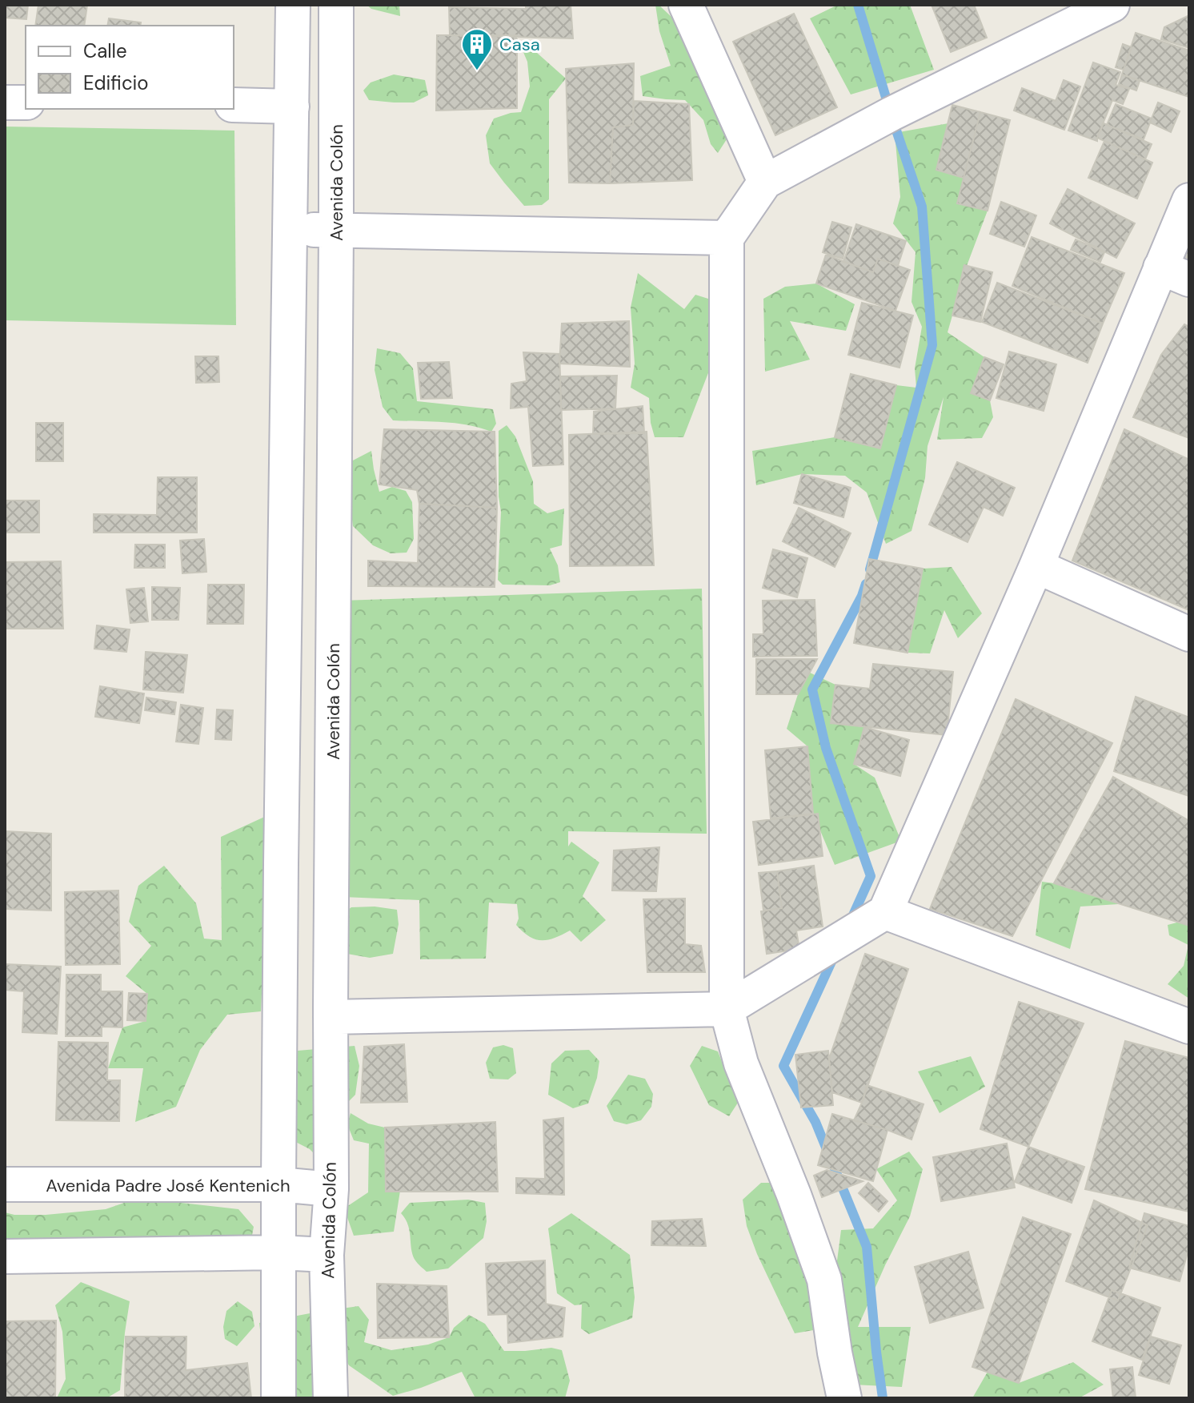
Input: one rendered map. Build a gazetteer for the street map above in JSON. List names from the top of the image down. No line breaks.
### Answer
{"streets":{"street":["Avenida Colón","Avenida Padre José Kentenich"]},"crossings":[["Avenida Colón","Avenida Padre José Kentenich"]],"places":{"building":["Casa"]},"legend":["Calle","Edificio"]}
